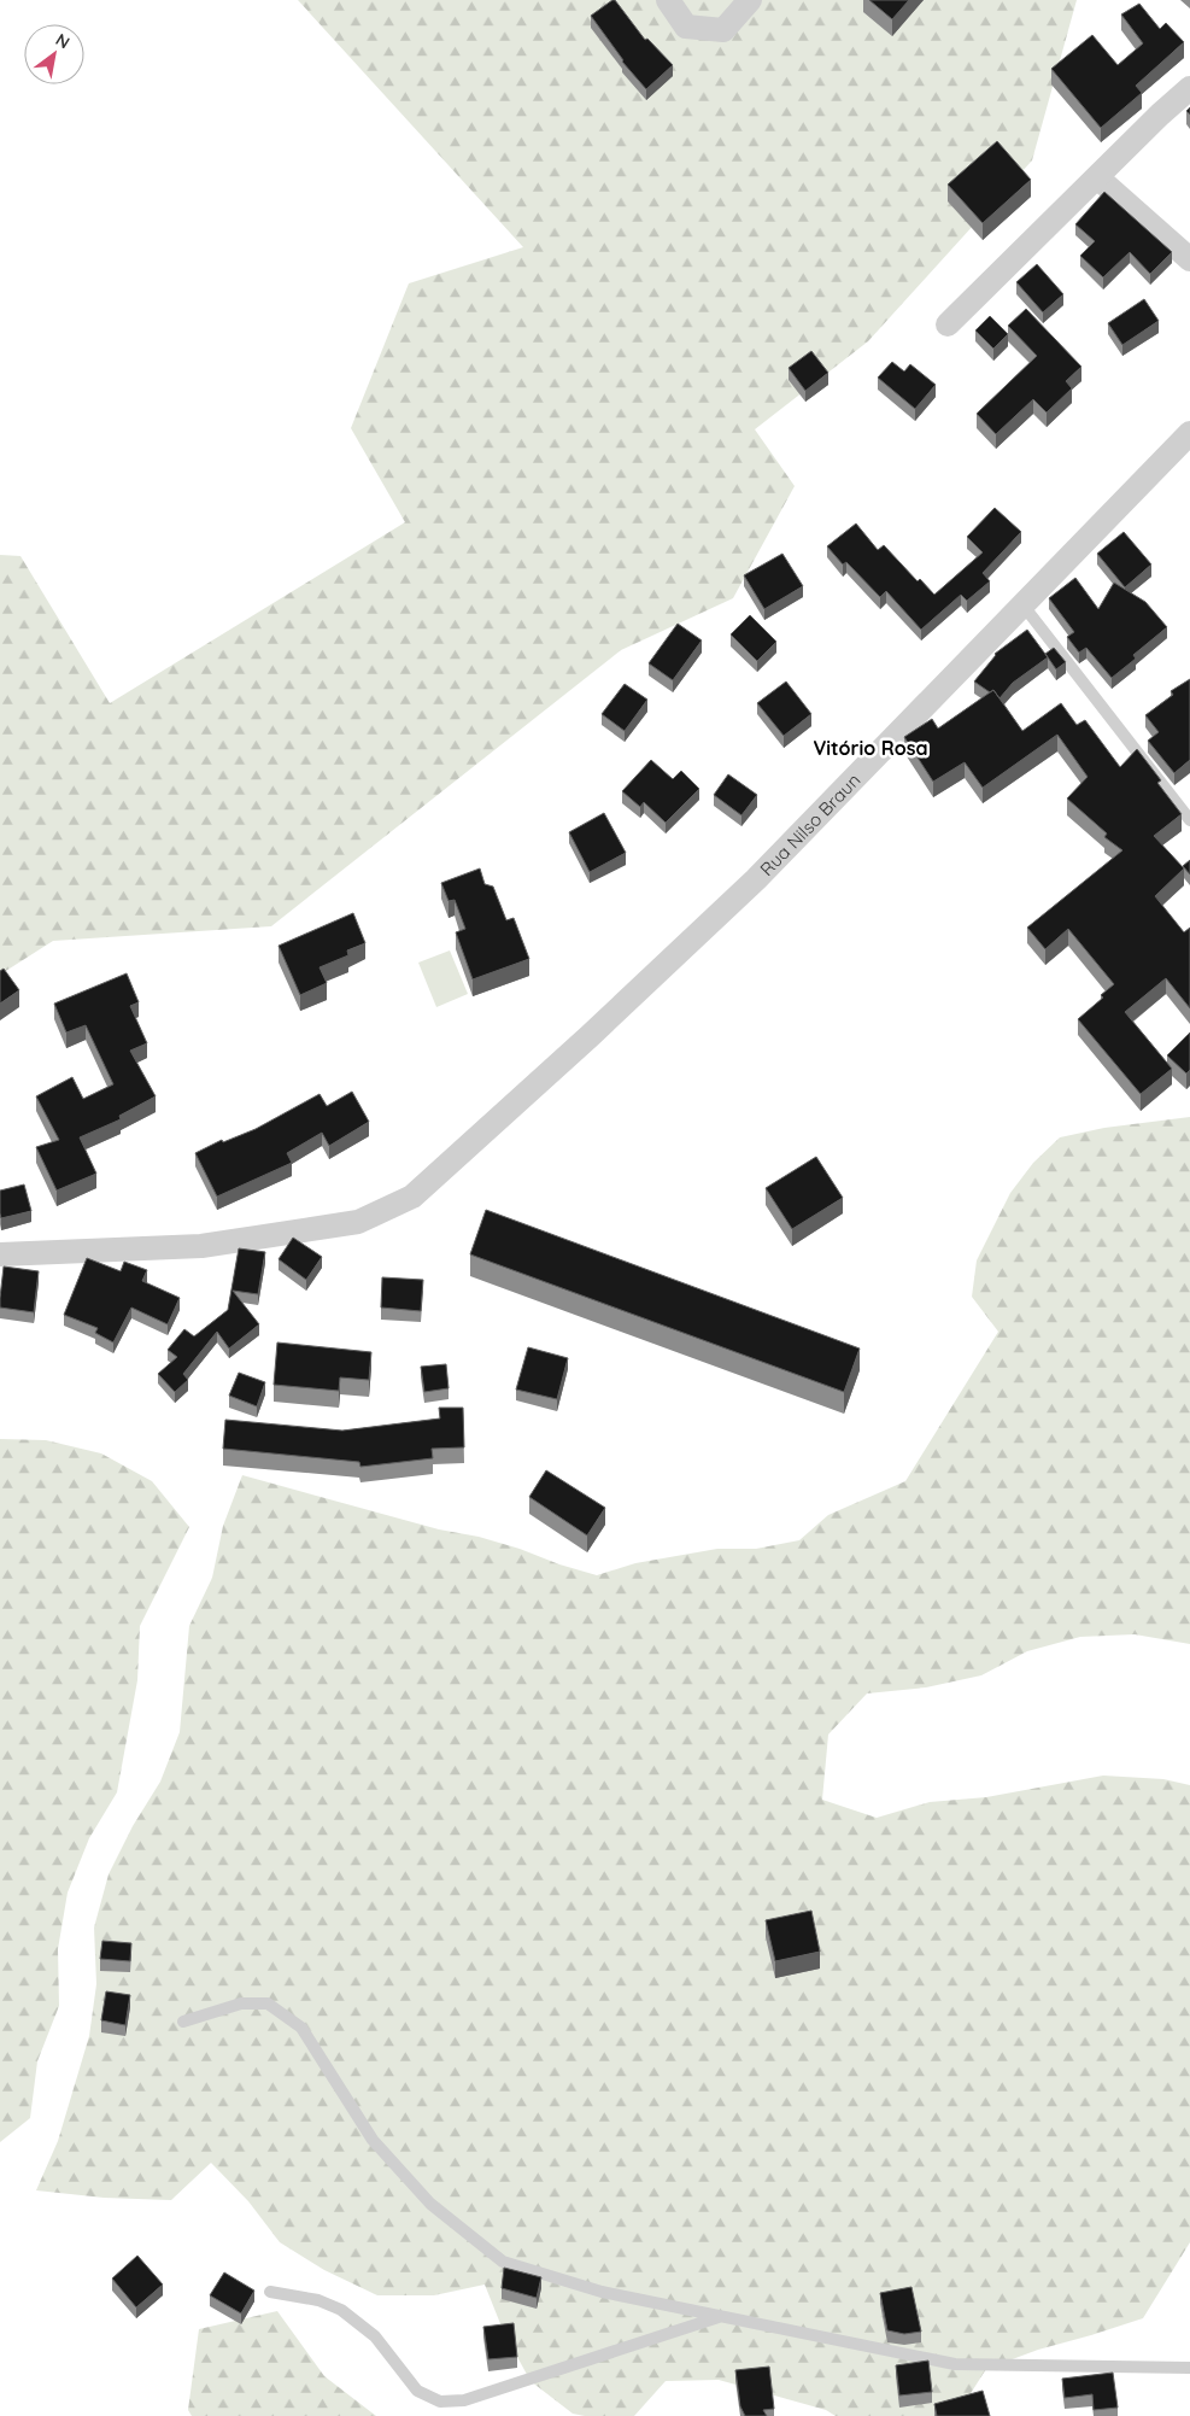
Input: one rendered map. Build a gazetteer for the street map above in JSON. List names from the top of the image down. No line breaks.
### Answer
{"streets":{"street":["Rua Nilso Braun"]},"districts":["Vitório Rosa"],"north":"top right"}
